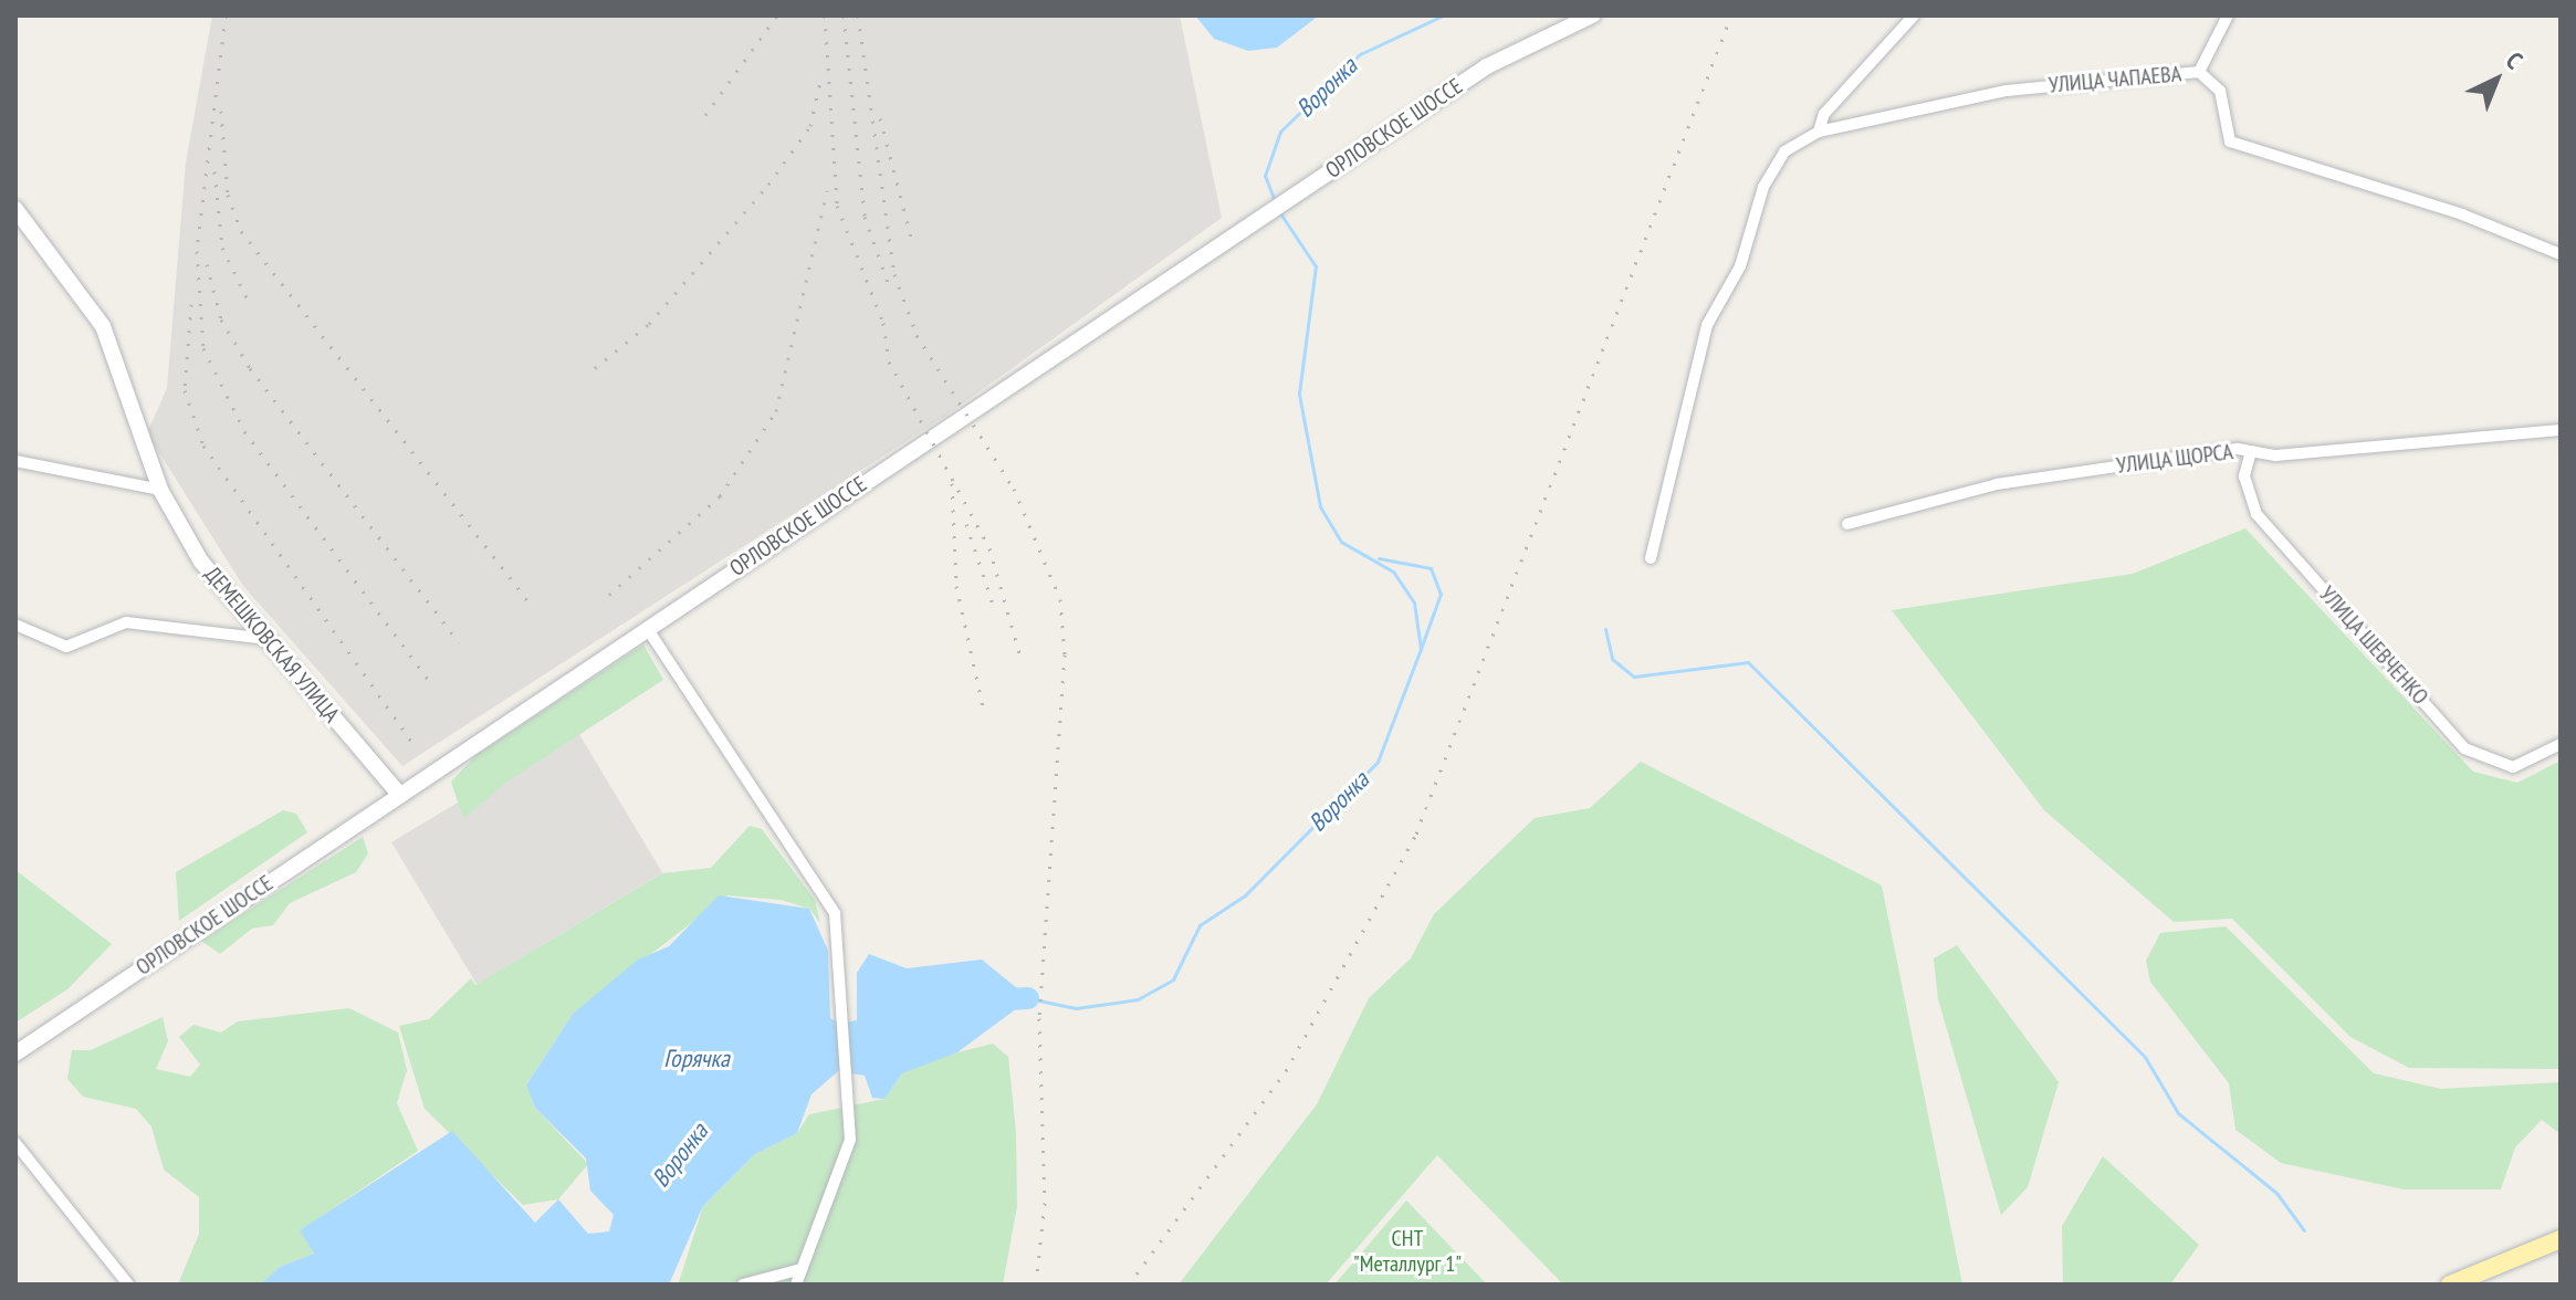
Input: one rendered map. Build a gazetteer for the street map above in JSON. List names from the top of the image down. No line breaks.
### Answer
{"streets":{"main road":["ОРЛОВСКОЕ ШОССЕ","ДЕМЕШКОВСКАЯ УЛИЦА"],"street":["УЛИЦА ЧАПАЕВА","УЛИЦА ЩОРСА","УЛИЦА ШЕВЧЕНКО"]},"crossings":[["ОРЛОВСКОЕ ШОССЕ","ДЕМЕШКОВСКАЯ УЛИЦА"],["УЛИЦА ЩОРСА","УЛИЦА ШЕВЧЕНКО"]],"water":["Воронка","Горячка"],"parks":["СНТ \"Металлург 1\""],"north":"top right"}
